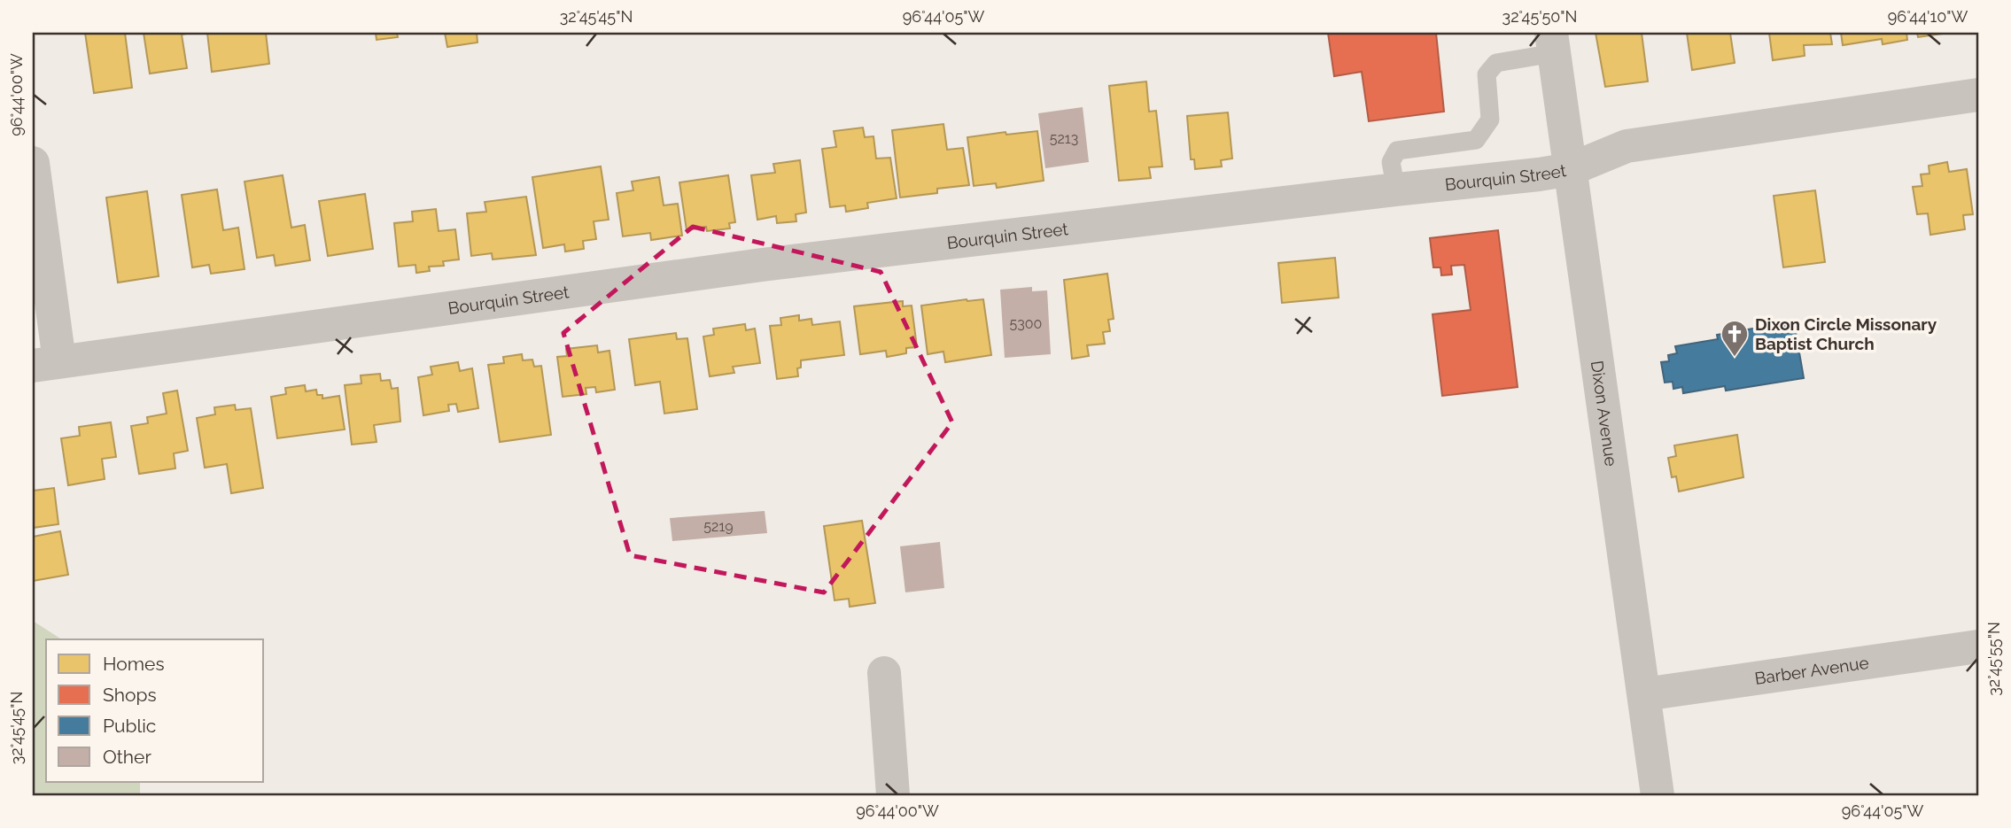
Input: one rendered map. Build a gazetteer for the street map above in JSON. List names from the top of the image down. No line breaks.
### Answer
{"streets":{"street":["Bourquin Street","Dixon Avenue","Barber Avenue"]},"crossings":[["Bourquin Street","Dixon Avenue"],["Dixon Avenue","Barber Avenue"]],"places":{"church":["Dixon Circle Missonary Baptist Church"]},"house_numbers":["5213","5300","5219"],"legend":["Homes","Shops","Public","Other"],"coordinates":["32°45'45\"N","96°44'05\"W","32°45'50\"N","96°44'10\"W","96°44'00\"W","32°45'55\"N"]}
